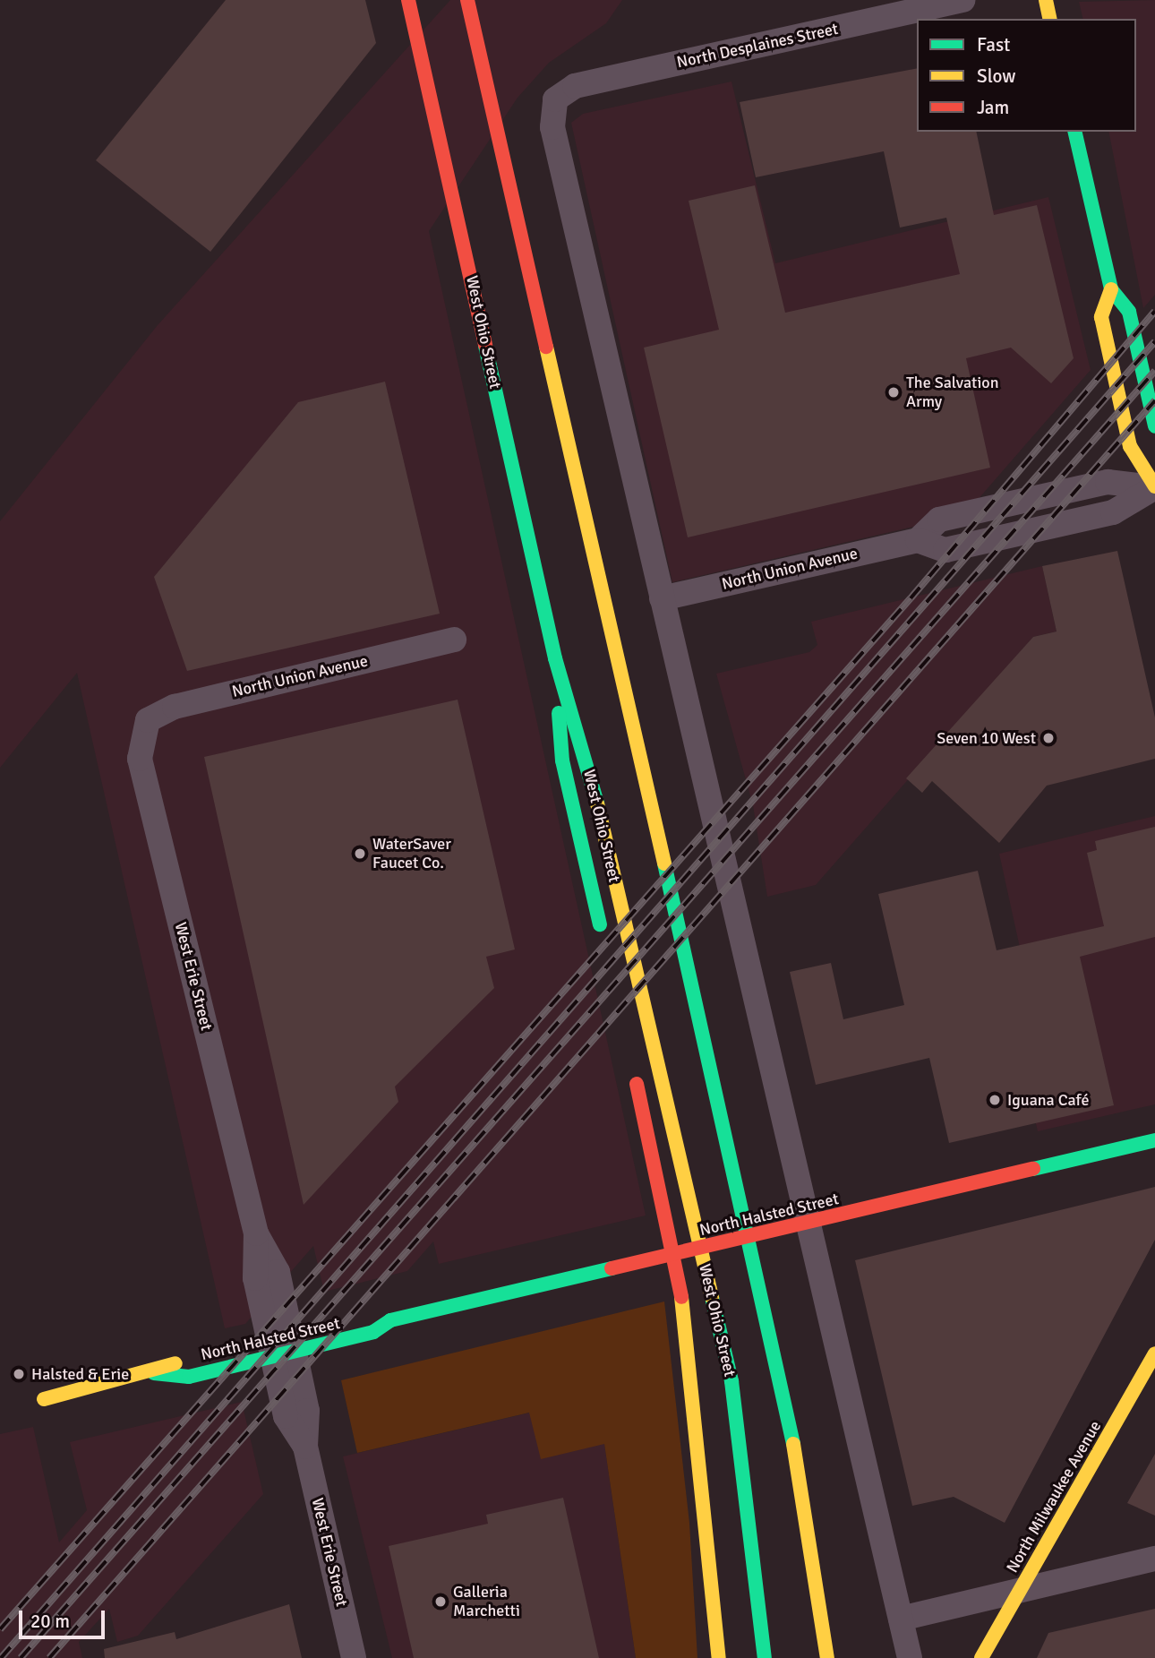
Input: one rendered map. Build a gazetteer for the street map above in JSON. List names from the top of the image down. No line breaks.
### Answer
{"streets":{"main road":["West Ohio Street","North Halsted Street","North Milwaukee Avenue"],"street":["North Desplaines Street","North Union Avenue","West Erie Street"]},"crossings":[["North Desplaines Street","North Union Avenue"],["North Union Avenue","West Erie Street"],["West Erie Street","North Halsted Street"]],"places":["The Salvation Army","Seven 10 West","WaterSaver Faucet Co.","Iguana Café","Halsted & Erie","Galleria Marchetti"],"legend":["Fast","Slow","Jam"],"scale_bar":"20 m"}
